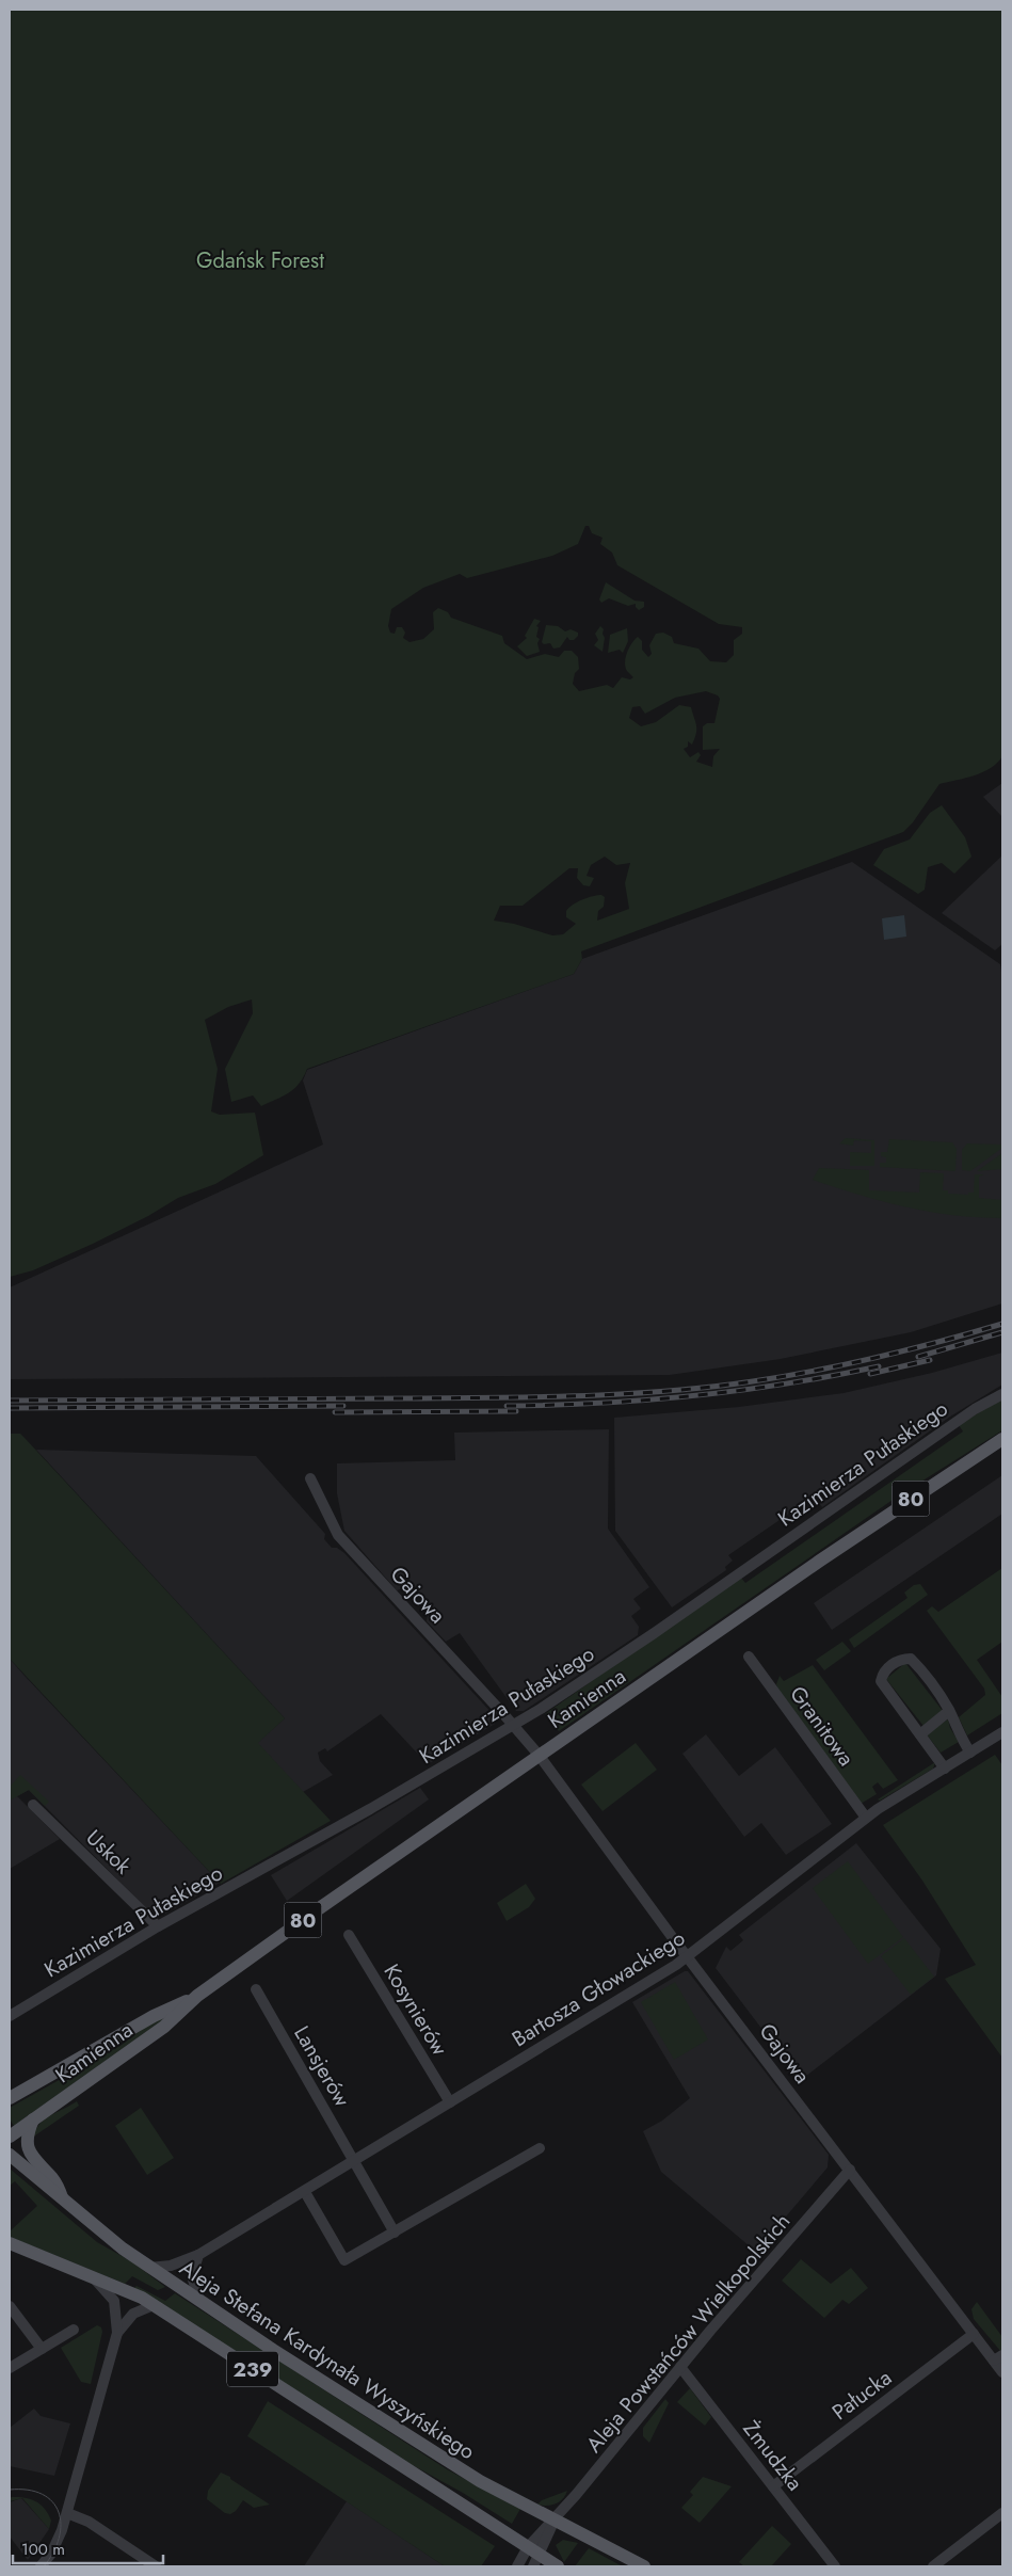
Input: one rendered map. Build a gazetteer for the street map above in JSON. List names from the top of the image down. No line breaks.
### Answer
{"streets":{"main road":["80","Kamienna","Aleja Stefana Kardynała Wyszyńskiego","239"],"street":["Kazimierza Pułaskiego","Gajowa","Granitowa","Uskok","Bartosza Głowackiego","Kosynierów","Lansjerów","Aleja Powstańców Wielkopolskich","Pałucka","Żmudzka"]},"crossings":[["Kazimierza Pułaskiego","Gajowa"],["Kazimierza Pułaskiego","Uskok"],["Gajowa","Kamienna"],["Gajowa","Bartosza Głowackiego"],["Gajowa","Aleja Powstańców Wielkopolskich"],["Gajowa","Pałucka"],["Granitowa","Bartosza Głowackiego"],["Bartosza Głowackiego","Kosynierów"],["Bartosza Głowackiego","Lansjerów"],["Bartosza Głowackiego","Aleja Stefana Kardynała Wyszyńskiego"],["Aleja Powstańców Wielkopolskich","Aleja Stefana Kardynała Wyszyńskiego"],["Aleja Powstańców Wielkopolskich","239"],["Aleja Powstańców Wielkopolskich","Żmudzka"],["Pałucka","Żmudzka"]],"parks":["Gdańsk Forest"],"scale_bar":"100 m"}
